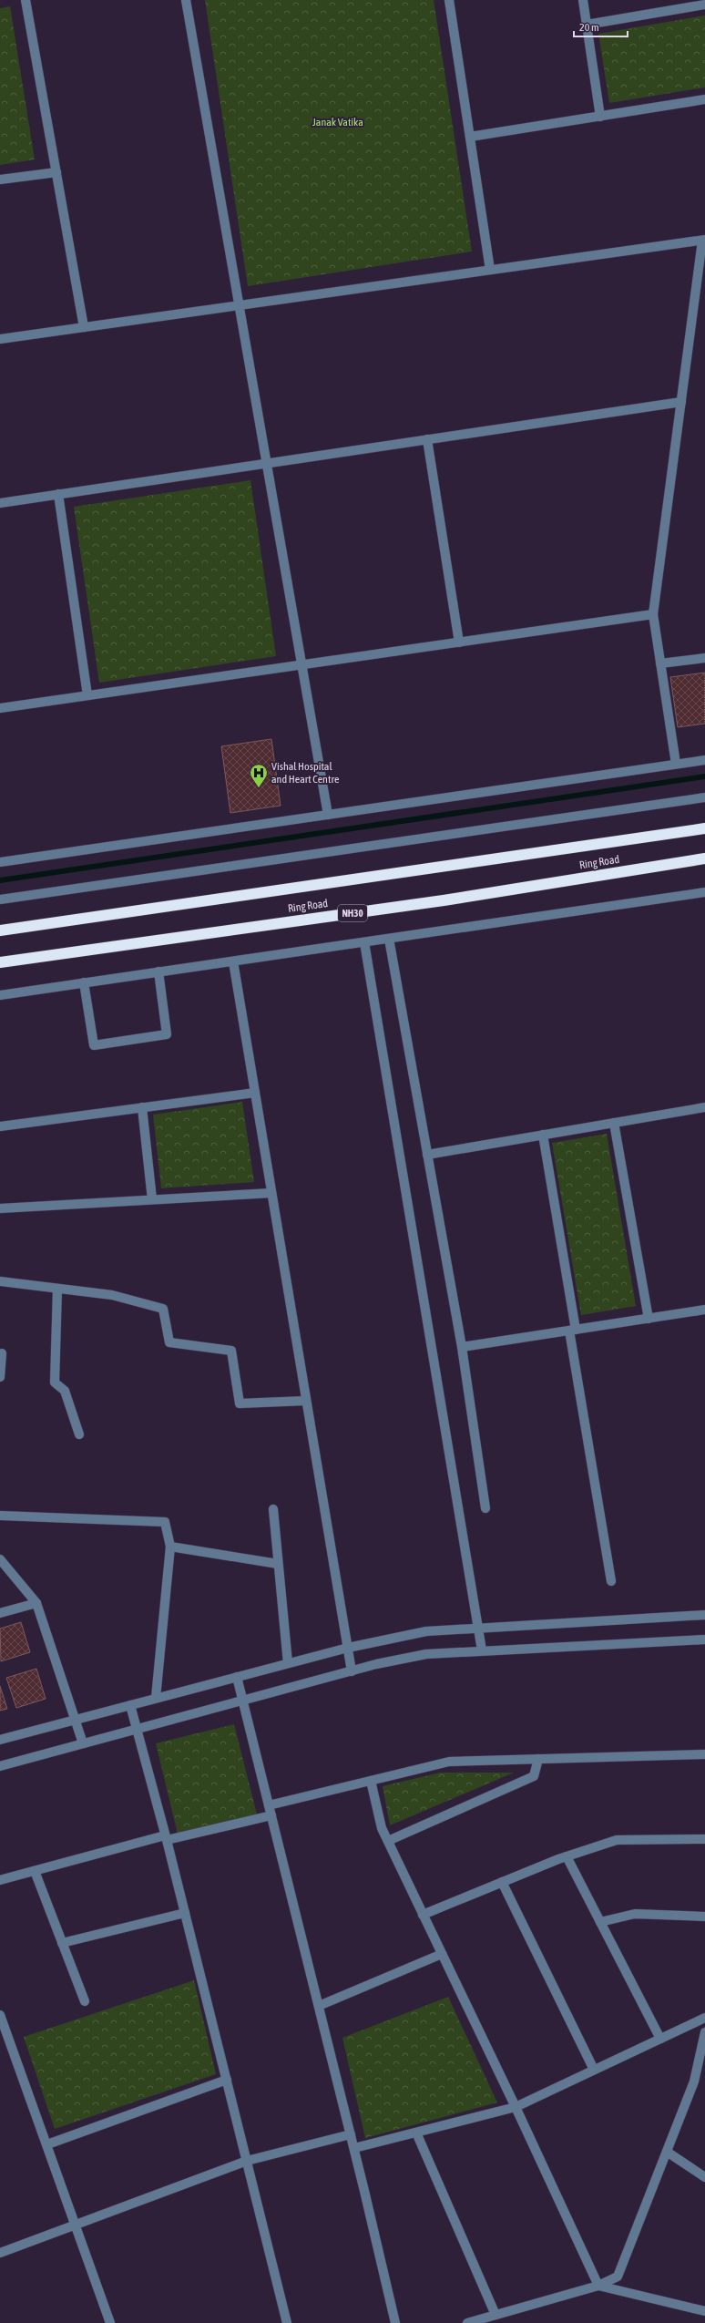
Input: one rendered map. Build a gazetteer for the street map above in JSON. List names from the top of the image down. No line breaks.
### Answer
{"streets":{"highway":["Ring Road","NH30"]},"parks":["Janak Vatika"],"places":{"hospital":["Vishal Hospital and Heart Centre"]},"scale_bar":"20 m"}
